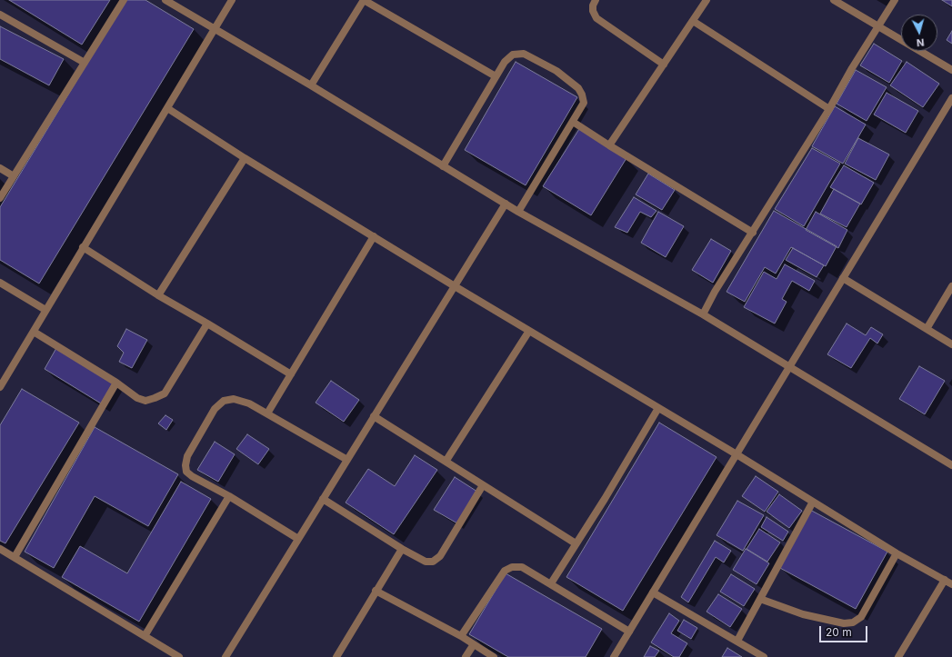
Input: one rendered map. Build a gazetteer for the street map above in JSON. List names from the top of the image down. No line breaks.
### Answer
{"scale_bar":"20 m","north":"bottom"}
